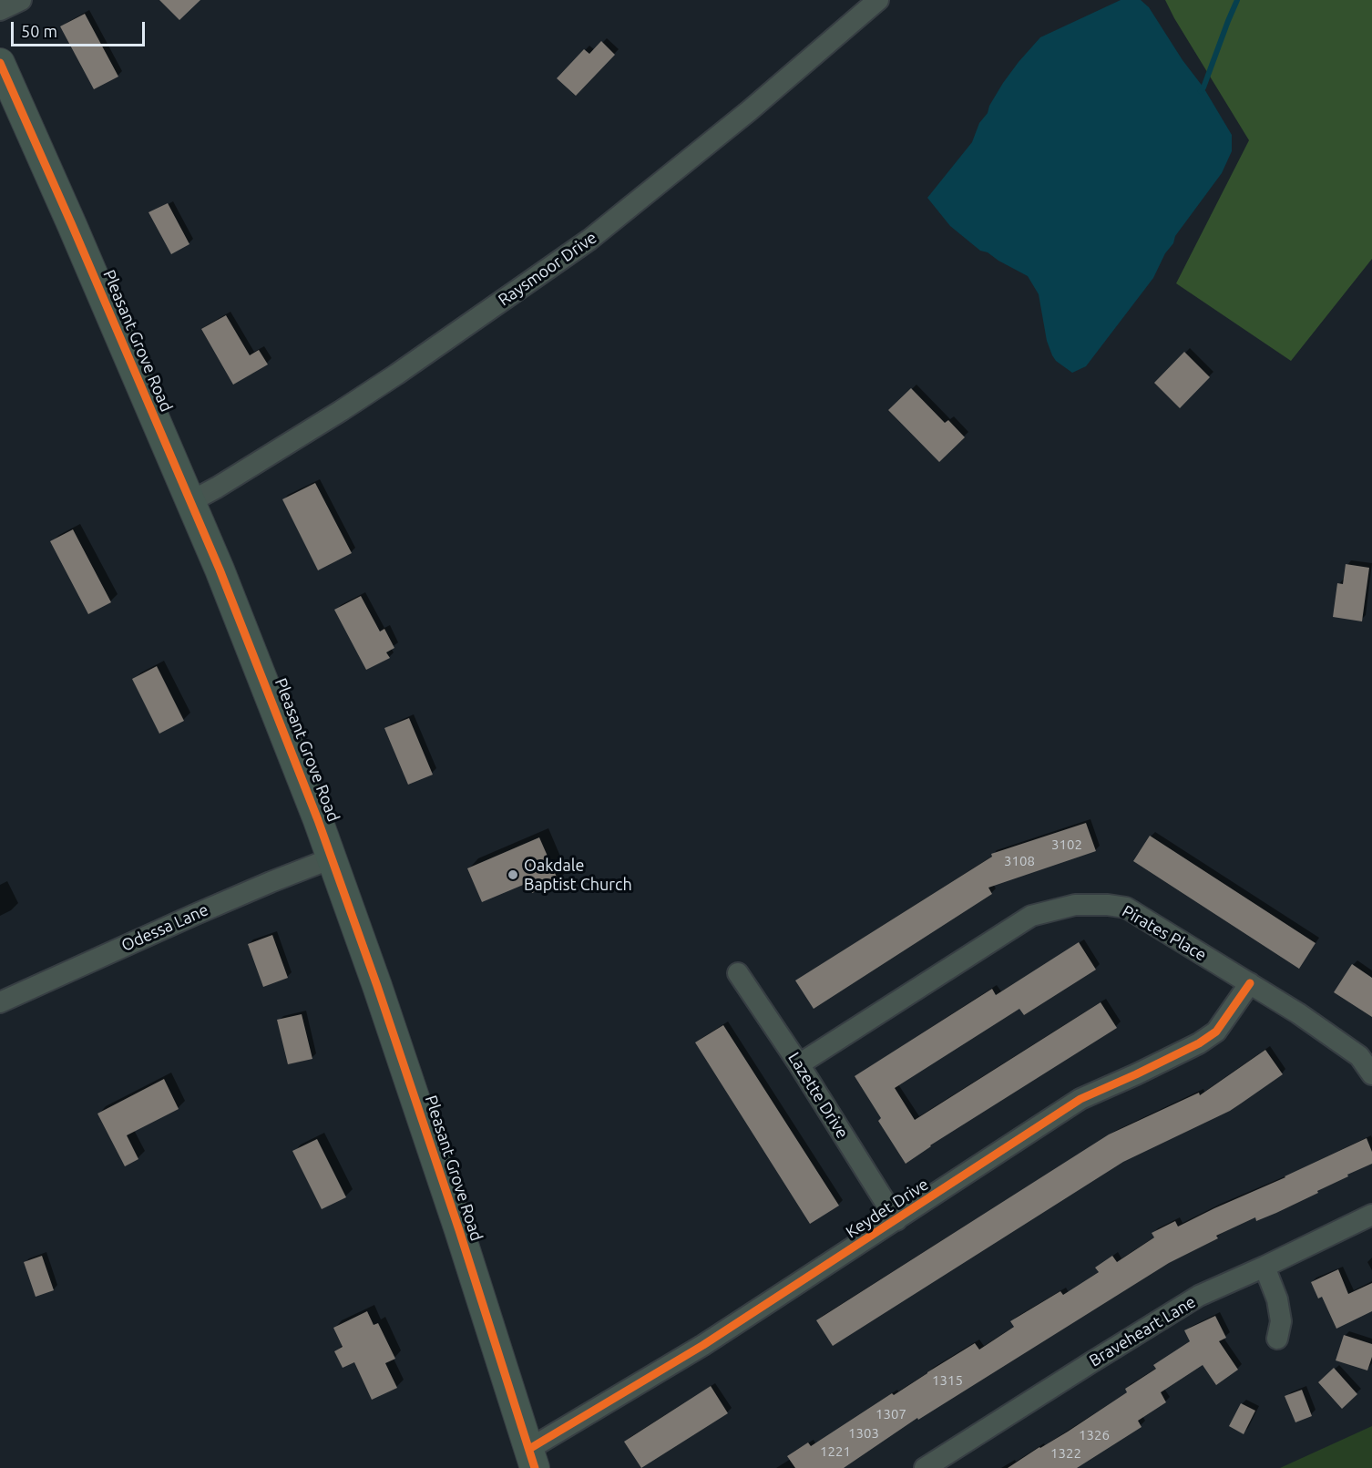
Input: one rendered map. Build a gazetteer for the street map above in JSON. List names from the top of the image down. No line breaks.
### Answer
{"streets":{"street":["Raysmoor Drive","Pleasant Grove Road","Odessa Lane","Pirates Place","Lazette Drive","Keydet Drive","Braveheart Lane"]},"crossings":[["Raysmoor Drive","Pleasant Grove Road"],["Pleasant Grove Road","Odessa Lane"],["Pleasant Grove Road","Keydet Drive"],["Pirates Place","Lazette Drive"],["Pirates Place","Keydet Drive"],["Lazette Drive","Keydet Drive"]],"places":["Oakdale Baptist Church"],"house_numbers":["3102","3108","1315","1307","1303","1326","1221","1322"],"scale_bar":"50 m"}
